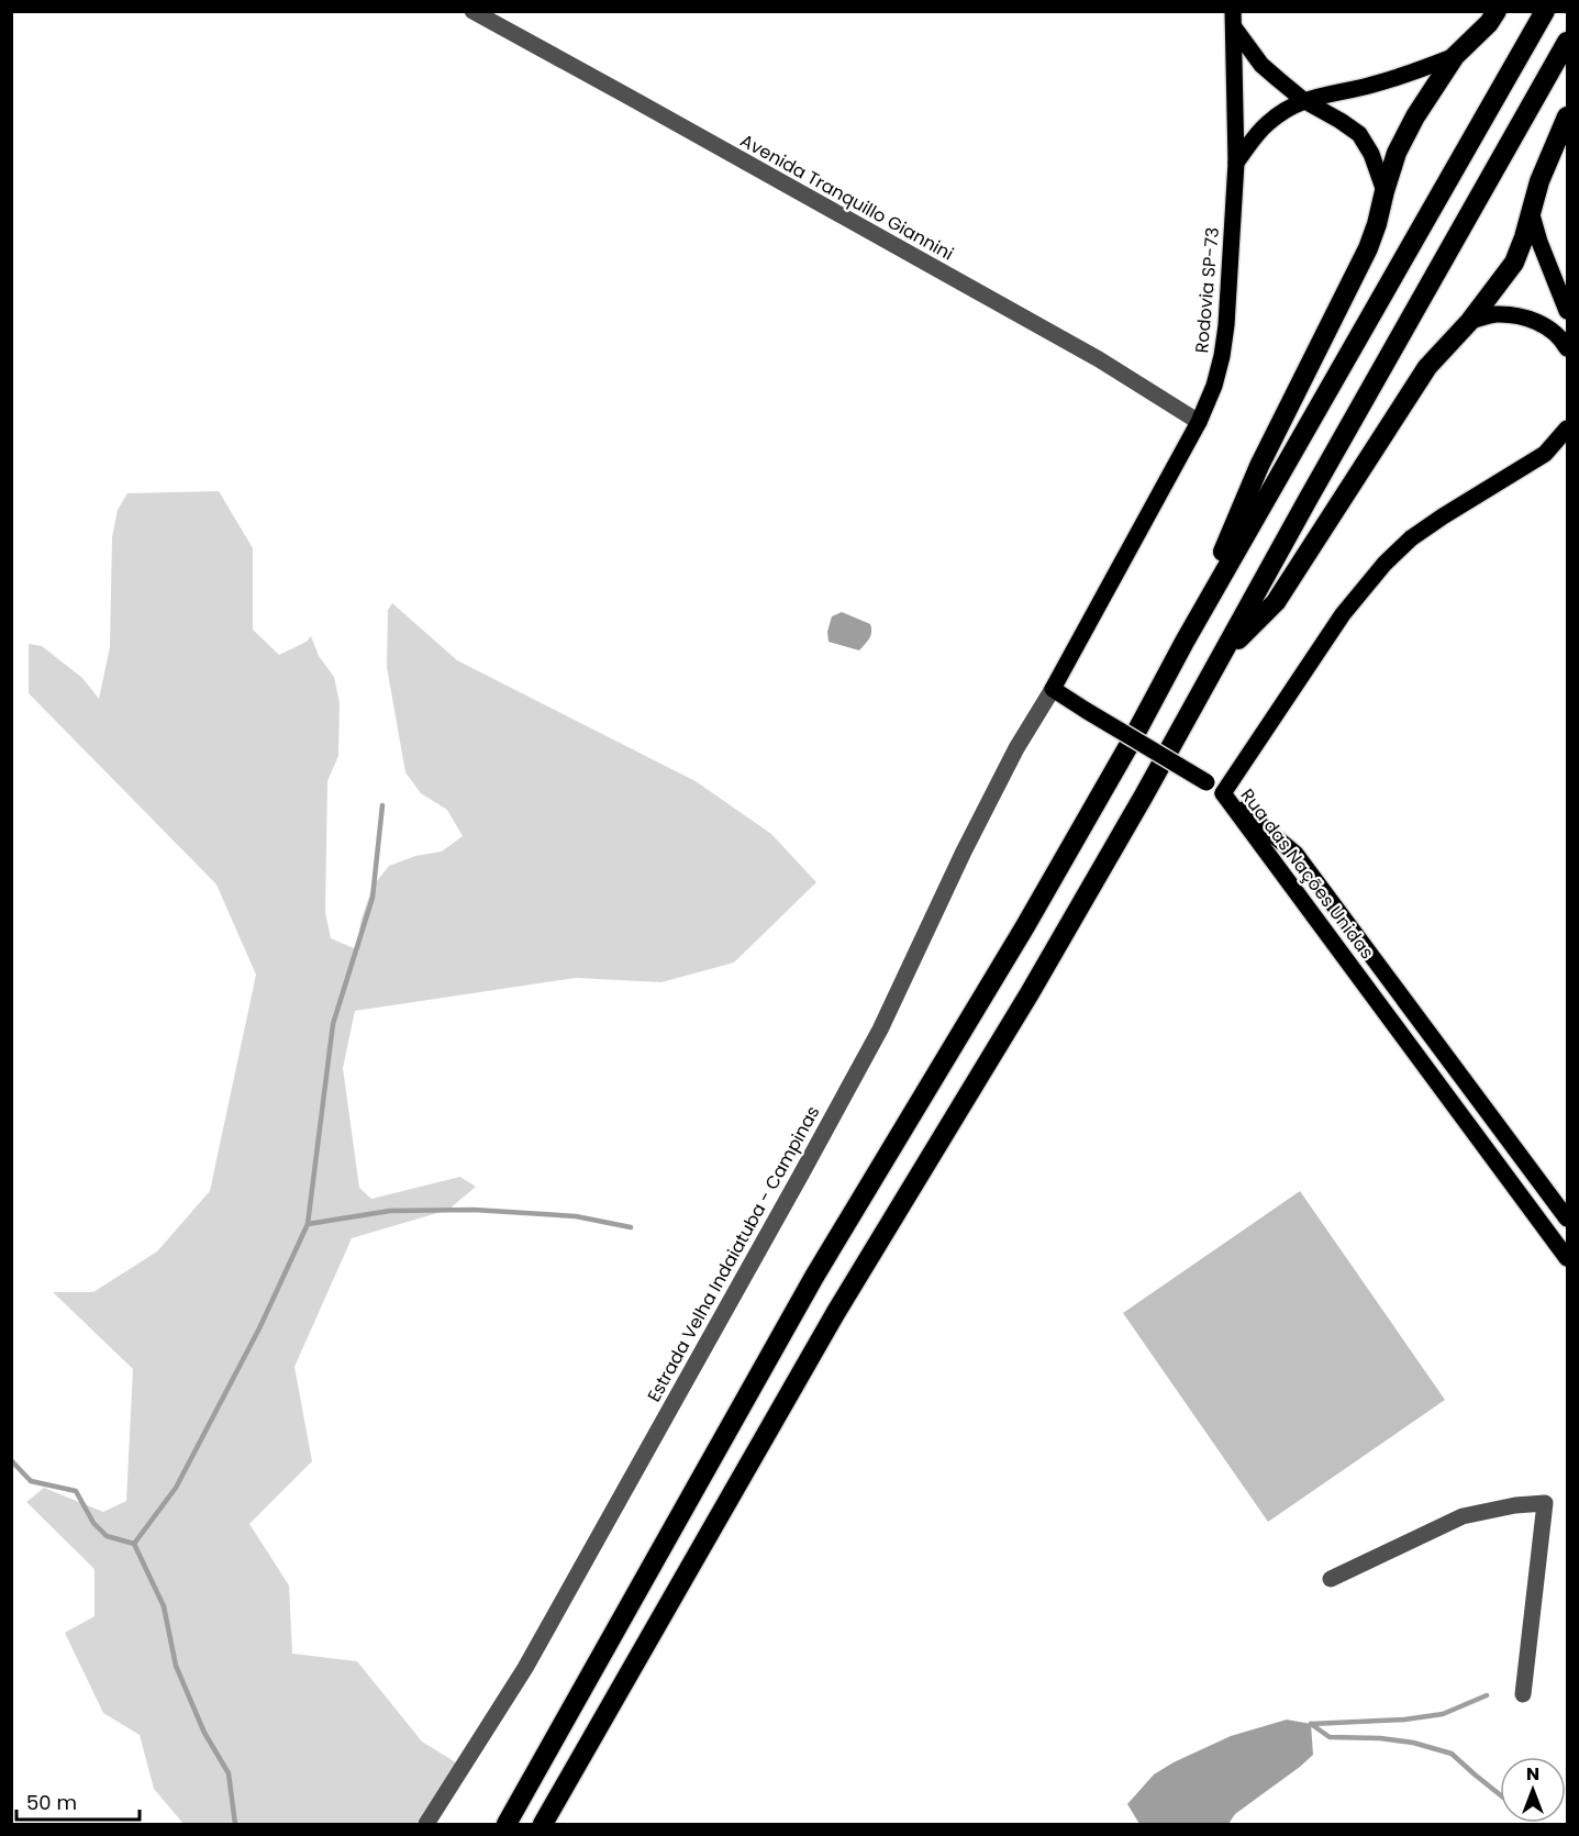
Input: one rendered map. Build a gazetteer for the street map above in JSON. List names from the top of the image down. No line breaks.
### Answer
{"streets":{"main road":["Rodovia SP-73","Rua das Nações Unidas"],"street":["Avenida Tranquillo Giannini","Estrada Velha Indaiatuba - Campinas"]},"crossings":[["Avenida Tranquillo Giannini","Rodovia SP-73"],["Rodovia SP-73","Estrada Velha Indaiatuba - Campinas"]],"scale_bar":"50 m","north":"top"}
